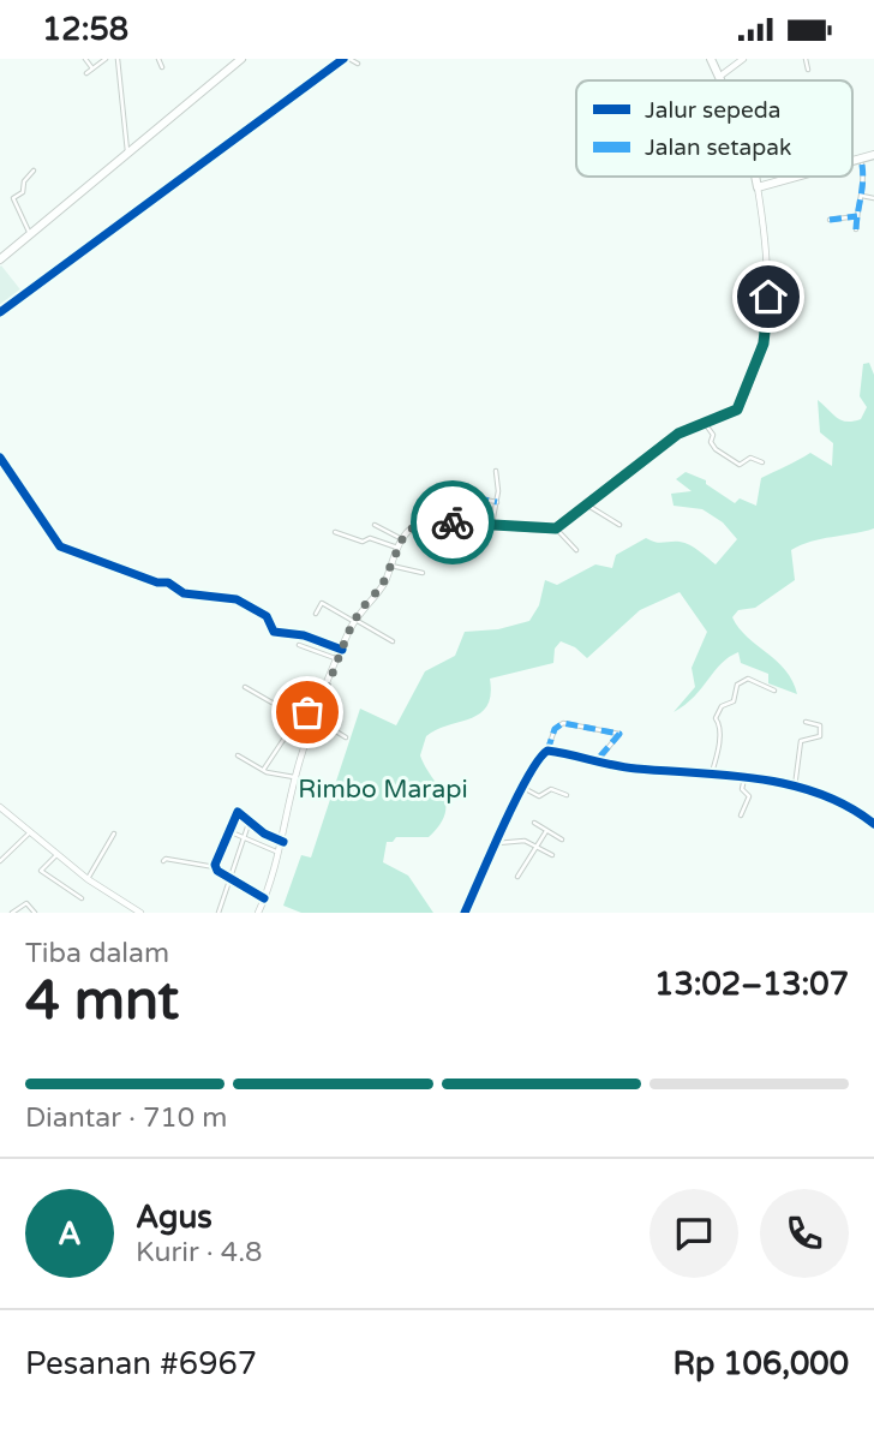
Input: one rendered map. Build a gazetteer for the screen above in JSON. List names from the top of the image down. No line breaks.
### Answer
{"parks":["Rimbo Marapi"],"legend":["Jalur sepeda","Jalan setapak"],"page":{"status":"12:58","heading":["4 mnt","Tiba dalam","13:02–13:07"],"panel":["Agus","Kurir · 4.8","Pesanan #6967","Rp 106,000"],"bar":"Diantar · 710 m","round":"A"}}
